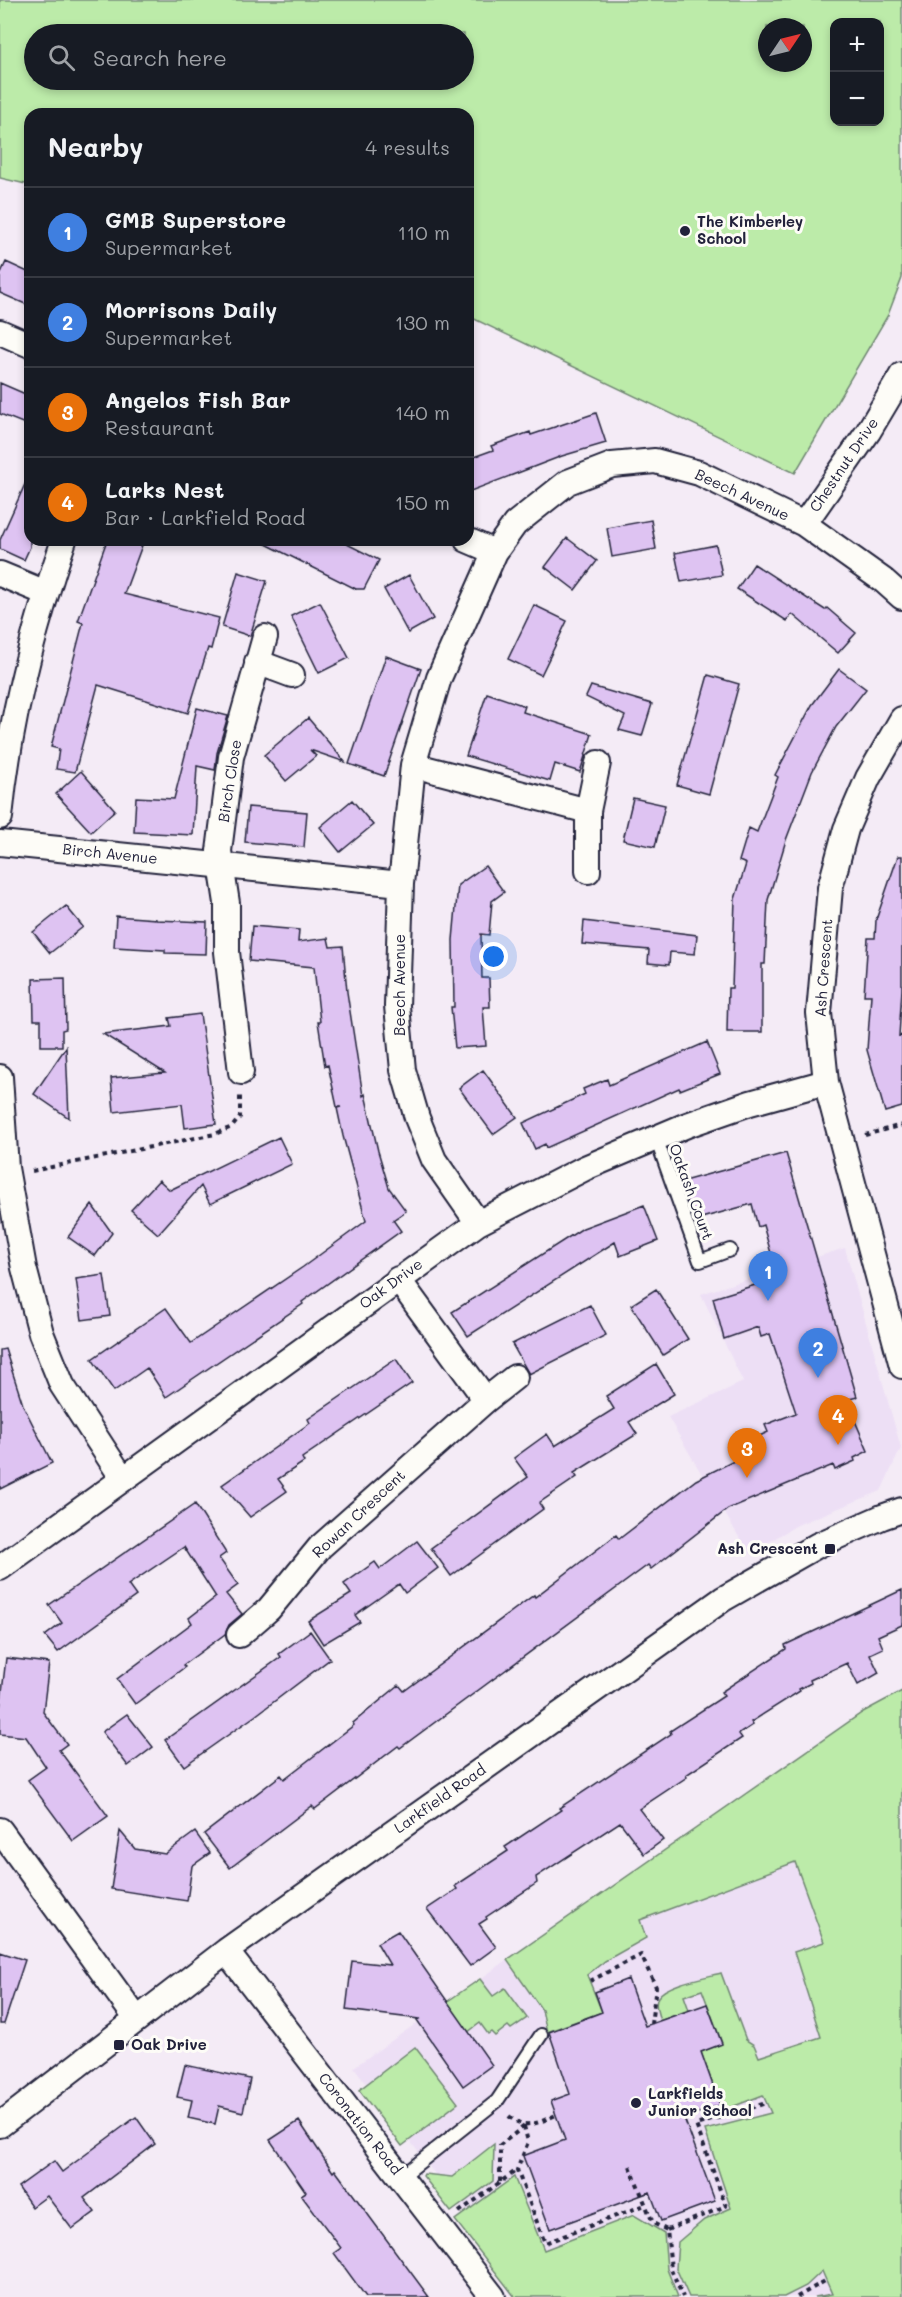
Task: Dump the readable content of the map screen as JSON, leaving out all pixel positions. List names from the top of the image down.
{
  "streets": {
    "street": [
      "Chestnut Drive",
      "Beech Avenue",
      "Birch Close",
      "Birch Avenue",
      "Ash Crescent",
      "Oak Drive",
      "Rowan Crescent",
      "Larkfield Road",
      "Coronation Road"
    ],
    "lane": ["Oakash Court"]
  },
  "crossings": [
    ["Chestnut Drive", "Beech Avenue"],
    ["Beech Avenue", "Birch Avenue"],
    ["Beech Avenue", "Oak Drive"],
    ["Birch Close", "Birch Avenue"],
    ["Ash Crescent", "Oak Drive"],
    ["Oakash Court", "Oak Drive"],
    ["Larkfield Road", "Coronation Road"]
  ],
  "places": {
    "other": ["The Kimberley School", "Larkfields Junior School"],
    "transit": ["Ash Crescent", "Oak Drive"]
  },
  "north": "top right",
  "page": {
    "map_buttons": ["+", "−"],
    "search": "Search here",
    "heading": ["Nearby", "4 results"],
    "list": [
      {
        "mark": "1",
        "name": "GMB Superstore",
        "note": "Supermarket",
        "value": "110 m"
      },
      {
        "mark": "2",
        "name": "Morrisons Daily",
        "note": "Supermarket",
        "value": "130 m"
      },
      {
        "mark": "3",
        "name": "Angelos Fish Bar",
        "note": "Restaurant",
        "value": "140 m"
      },
      {
        "mark": "4",
        "name": "Larks Nest",
        "note": "Bar · Larkfield Road",
        "value": "150 m"
      }
    ],
    "pins": [
      "1",
      "2",
      "4",
      "3"
    ]
  }
}
